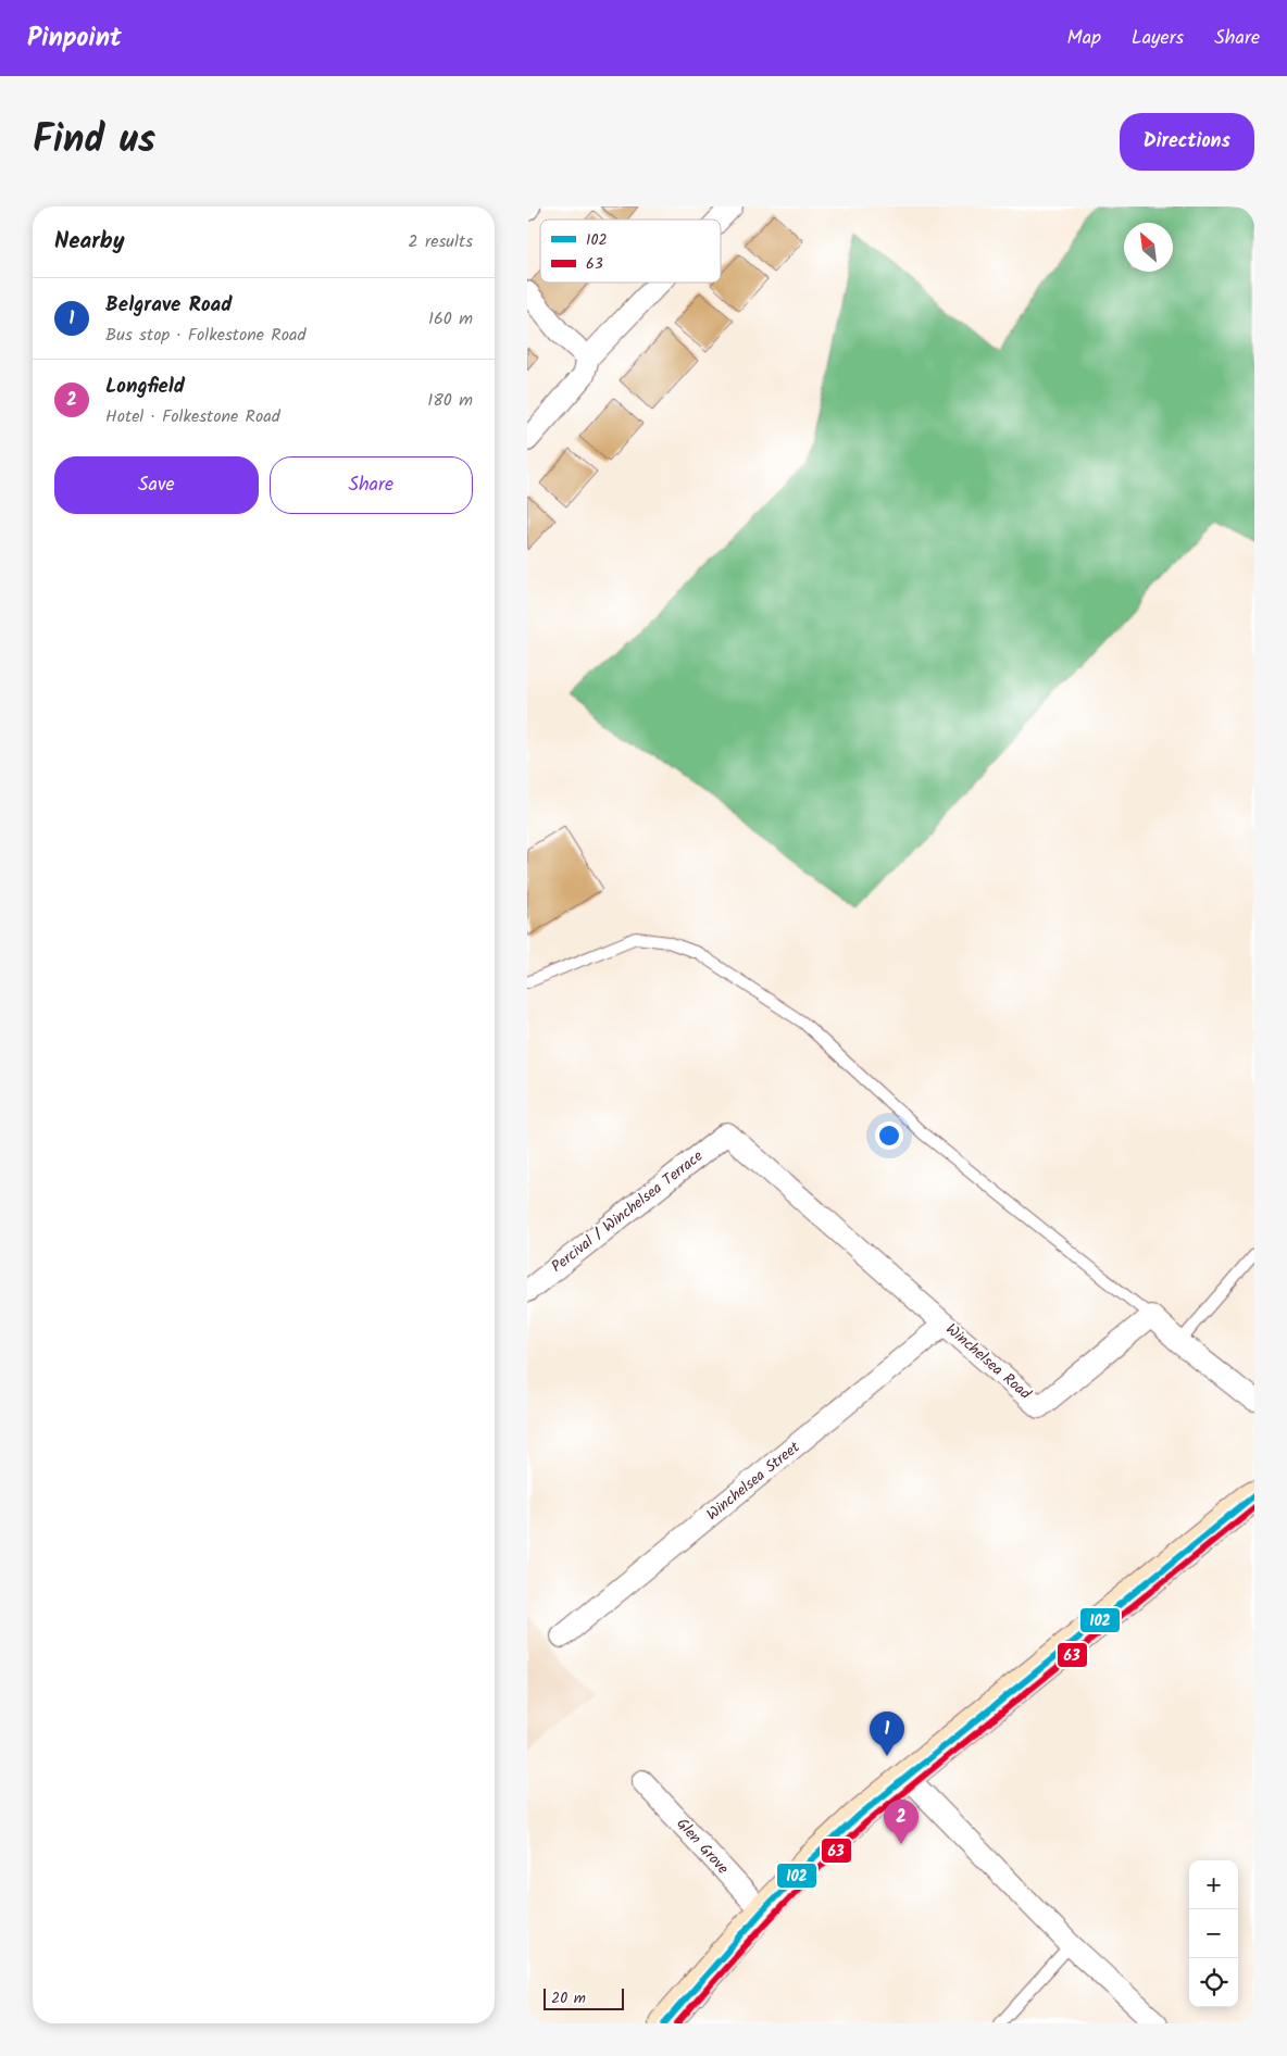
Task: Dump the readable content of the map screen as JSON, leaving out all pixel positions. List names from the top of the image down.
{
  "streets": {
    "street": [
      "Percival / Winchelsea Terrace",
      "Winchelsea Road",
      "Winchelsea Street",
      "Glen Grove"
    ]
  },
  "crossings": [
    ["Percival / Winchelsea Terrace", "Winchelsea Road"],
    ["Winchelsea Road", "Winchelsea Street"]
  ],
  "lines": ["transit line 102", "transit line 63"],
  "legend": ["102", "63"],
  "scale_bar": "20 m",
  "north": "top left",
  "page": {
    "header": "Pinpoint",
    "nav": ["Map", "Layers", "Share"],
    "title": "Find us",
    "buttons": [
      "Directions",
      ["Save", "Share"]
    ],
    "heading": ["Nearby", "2 results"],
    "list": [
      {
        "mark": "1",
        "name": "Belgrave Road",
        "note": "Bus stop · Folkestone Road",
        "value": "160 m"
      },
      {
        "mark": "2",
        "name": "Longfield",
        "note": "Hotel · Folkestone Road",
        "value": "180 m"
      }
    ],
    "pins": ["1", "2"],
    "map_buttons": ["+", "−"],
    "scale": "20 m"
  }
}
